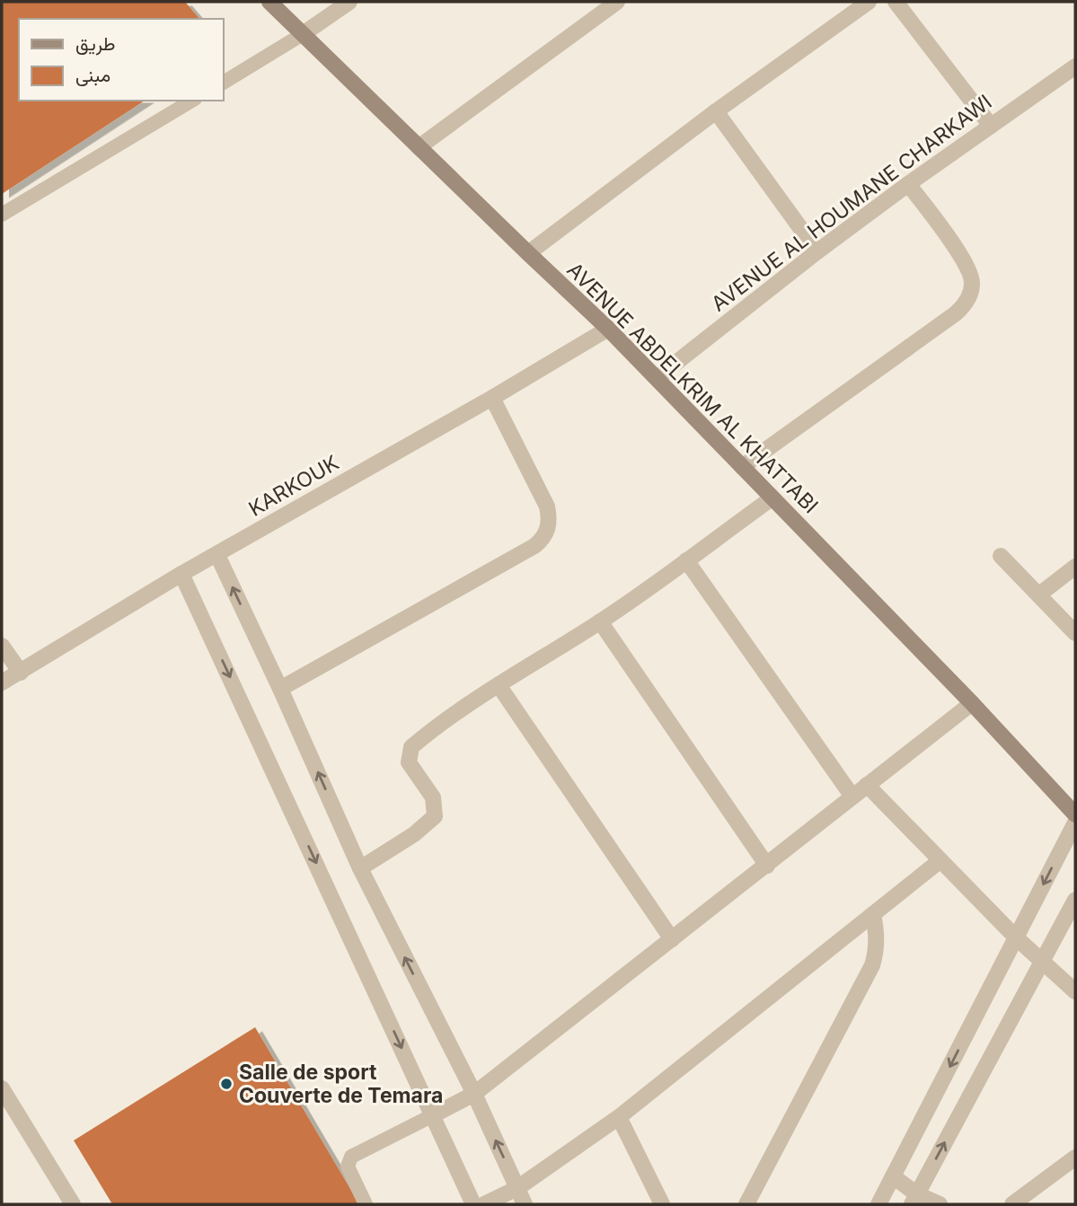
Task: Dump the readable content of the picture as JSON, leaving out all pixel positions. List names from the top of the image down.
{
  "streets": {
    "main road": ["AVENUE ABDELKRIM AL KHATTABI"],
    "street": ["AVENUE AL HOUMANE CHARKAWI", "KARKOUK"]
  },
  "crossings": [
    ["AVENUE AL HOUMANE CHARKAWI", "AVENUE ABDELKRIM AL KHATTABI"],
    ["AVENUE ABDELKRIM AL KHATTABI", "KARKOUK"]
  ],
  "places": ["Salle de sport Couverte de Temara"],
  "legend": ["طريق", "مبنى"]
}
